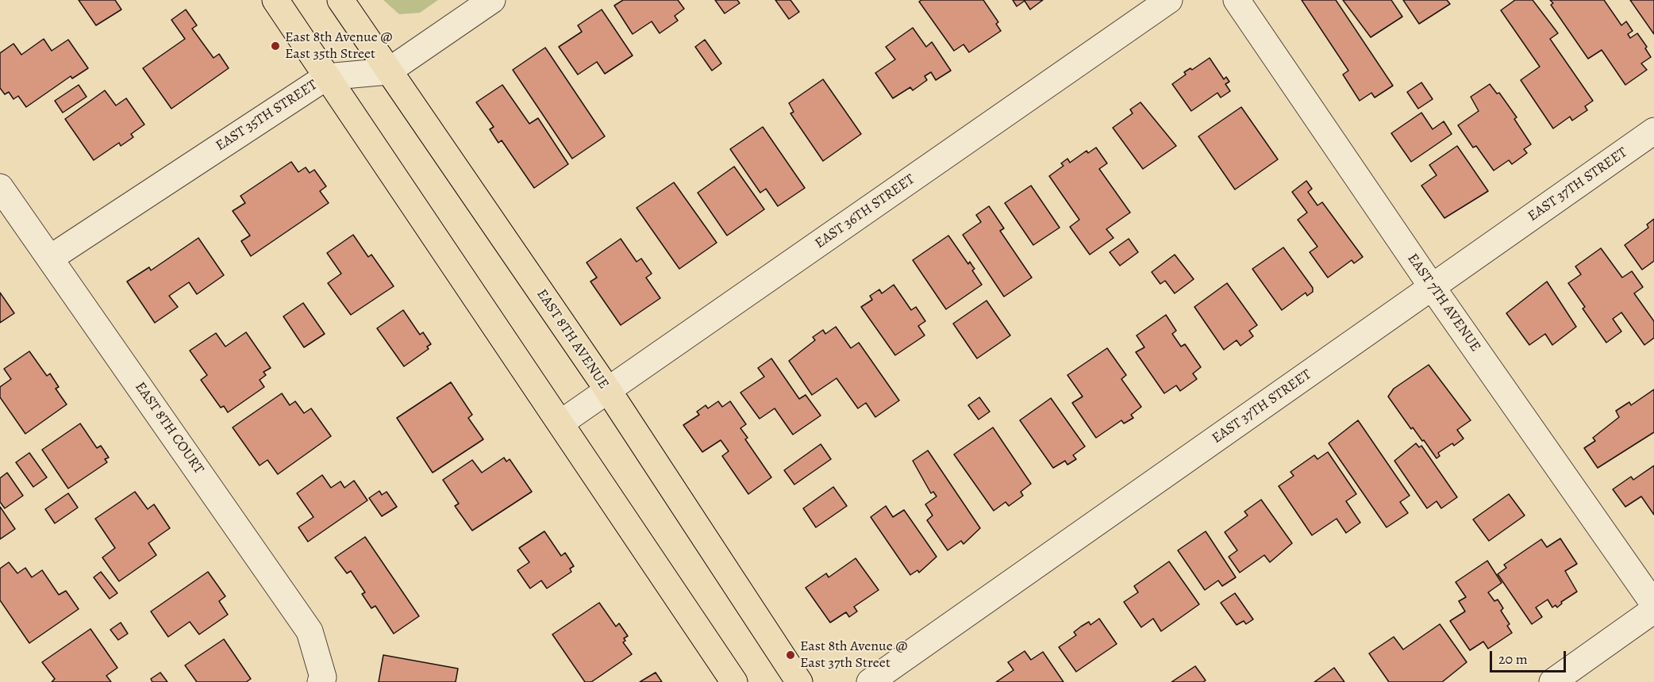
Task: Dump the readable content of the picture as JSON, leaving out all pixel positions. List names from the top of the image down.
{
  "streets": {
    "main road": ["EAST 8TH AVENUE"],
    "street": [
      "EAST 35TH STREET",
      "EAST 37TH STREET",
      "EAST 36TH STREET",
      "EAST 7TH AVENUE",
      "EAST 8TH COURT"
    ]
  },
  "crossings": [
    ["EAST 35TH STREET", "EAST 8TH AVENUE"],
    ["EAST 35TH STREET", "EAST 8TH COURT"],
    ["EAST 37TH STREET", "EAST 7TH AVENUE"],
    ["EAST 36TH STREET", "EAST 8TH AVENUE"]
  ],
  "places": ["East 8th Avenue @ East 35th Street", "East 8th Avenue @ East 37th Street"],
  "scale_bar": "20 m"
}
